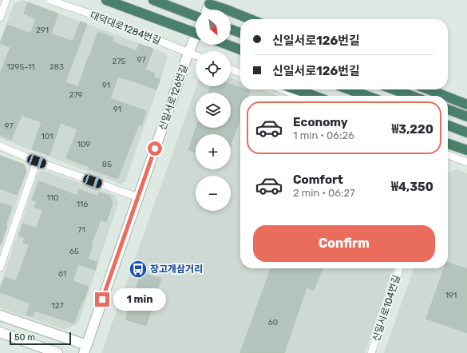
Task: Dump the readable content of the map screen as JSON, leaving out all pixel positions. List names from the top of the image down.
{
  "streets": {
    "main road": ["신일서로126번길"],
    "street": ["대덕대로1284번길", "신일서로104번길"]
  },
  "crossings": [
    ["대덕대로1284번길", "신일서로126번길"]
  ],
  "places": {
    "bus stop": ["장고개삼거리"]
  },
  "house_numbers": [
    "291",
    "97",
    "275",
    "1295-11",
    "283",
    "91",
    "279",
    "91",
    "97",
    "101",
    "109",
    "85",
    "110",
    "116",
    "71",
    "65",
    "61",
    "191",
    "127",
    "60"
  ],
  "scale_bar": "50 m",
  "north": "bottom right",
  "page": {
    "map_buttons": ["+", "−"],
    "banner": ["신일서로126번길", "신일서로126번길"],
    "list": [
      {
        "name": "Economy",
        "note": "1 min · 06:26",
        "value": "₩3,220"
      },
      {
        "name": "Comfort",
        "note": "2 min · 06:27",
        "value": "₩4,350"
      }
    ],
    "buttons": "Confirm",
    "bubble": "1 min",
    "scale": "50 m"
  }
}
